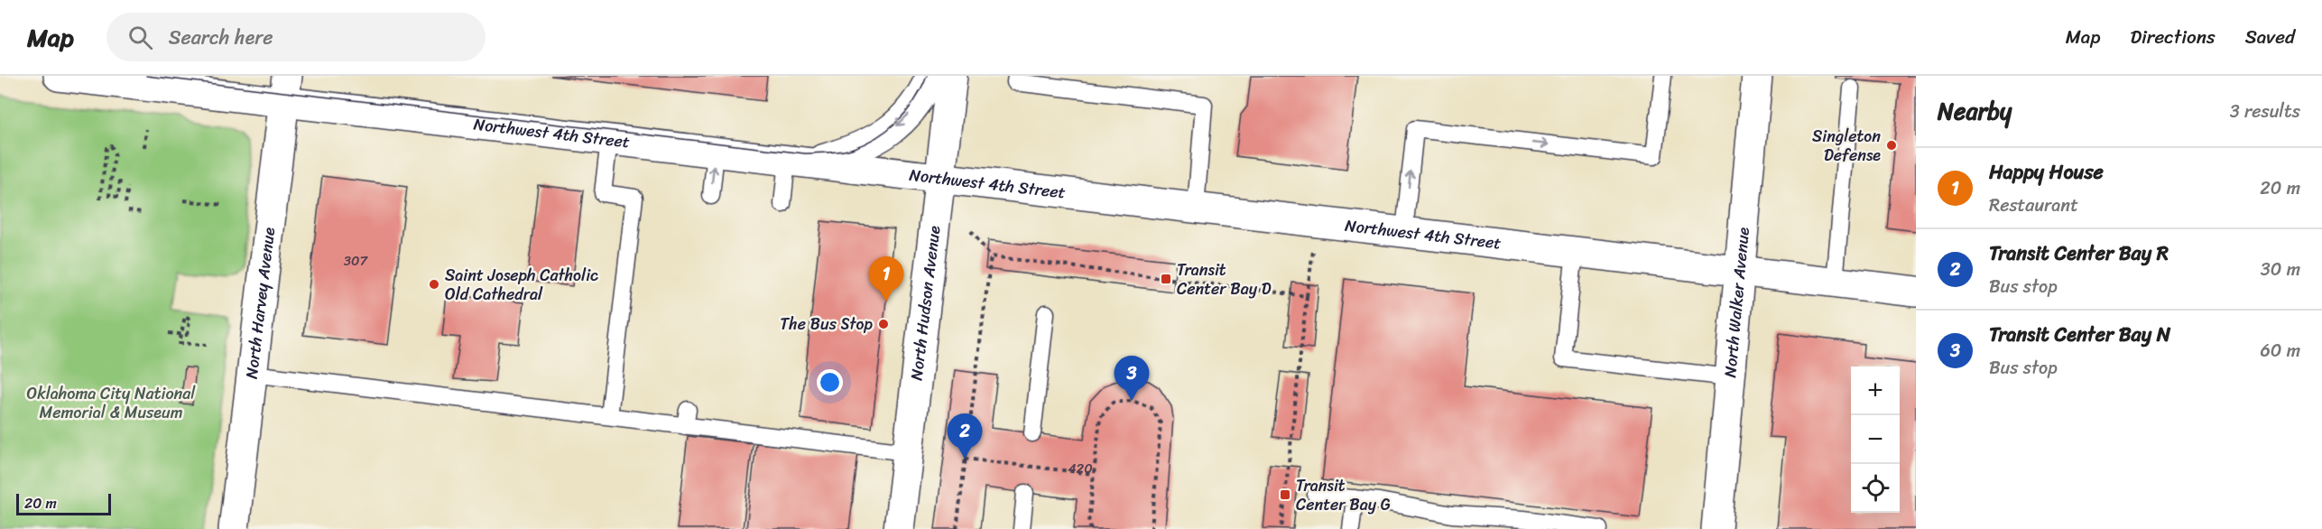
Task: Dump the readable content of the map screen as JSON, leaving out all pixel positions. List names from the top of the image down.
{
  "streets": {
    "street": [
      "Northwest 4th Street",
      "North Harvey Avenue",
      "North Hudson Avenue",
      "North Walker Avenue"
    ]
  },
  "crossings": [
    ["Northwest 4th Street", "North Harvey Avenue"],
    ["Northwest 4th Street", "North Hudson Avenue"],
    ["Northwest 4th Street", "North Walker Avenue"]
  ],
  "parks": ["Oklahoma City National Memorial & Museum"],
  "places": {
    "other": ["Singleton Defense", "Saint Joseph Catholic Old Cathedral", "The Bus Stop"],
    "transit": ["Transit Center Bay D", "Transit Center Bay G"]
  },
  "house_numbers": ["307", "420"],
  "scale_bar": "20 m",
  "page": {
    "header": "Map",
    "search": "Search here",
    "nav": ["Map", "Directions", "Saved"],
    "heading": ["Nearby", "3 results"],
    "list": [
      {
        "mark": "1",
        "name": "Happy House",
        "note": "Restaurant",
        "value": "20 m"
      },
      {
        "mark": "2",
        "name": "Transit Center Bay R",
        "note": "Bus stop",
        "value": "30 m"
      },
      {
        "mark": "3",
        "name": "Transit Center Bay N",
        "note": "Bus stop",
        "value": "60 m"
      }
    ],
    "pins": ["1", "3", "2"],
    "map_buttons": ["+", "−"],
    "scale": "20 m"
  }
}
